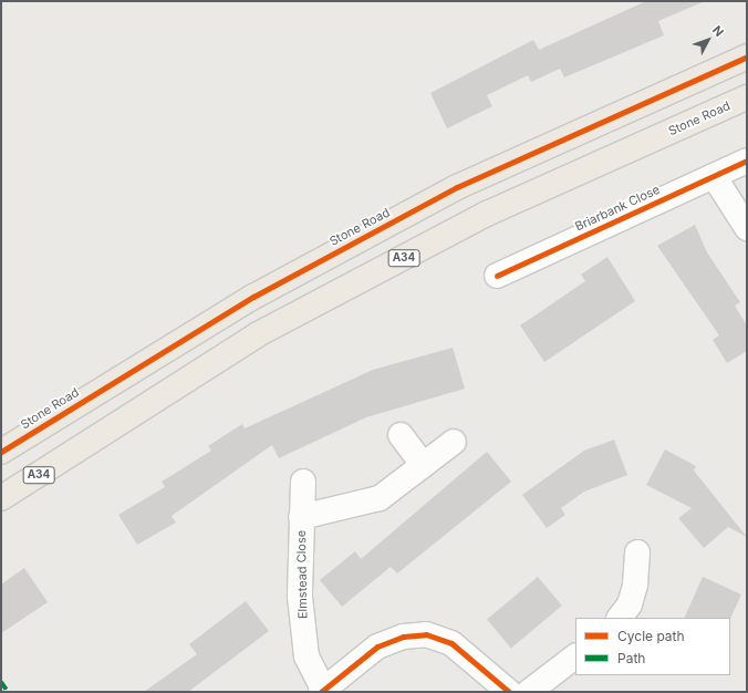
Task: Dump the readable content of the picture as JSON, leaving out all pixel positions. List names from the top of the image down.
{
  "streets": {
    "highway": ["Stone Road", "A34"],
    "street": ["Briarbank Close", "Elmstead Close"]
  },
  "legend": ["Cycle path", "Path"],
  "north": "top right"
}
